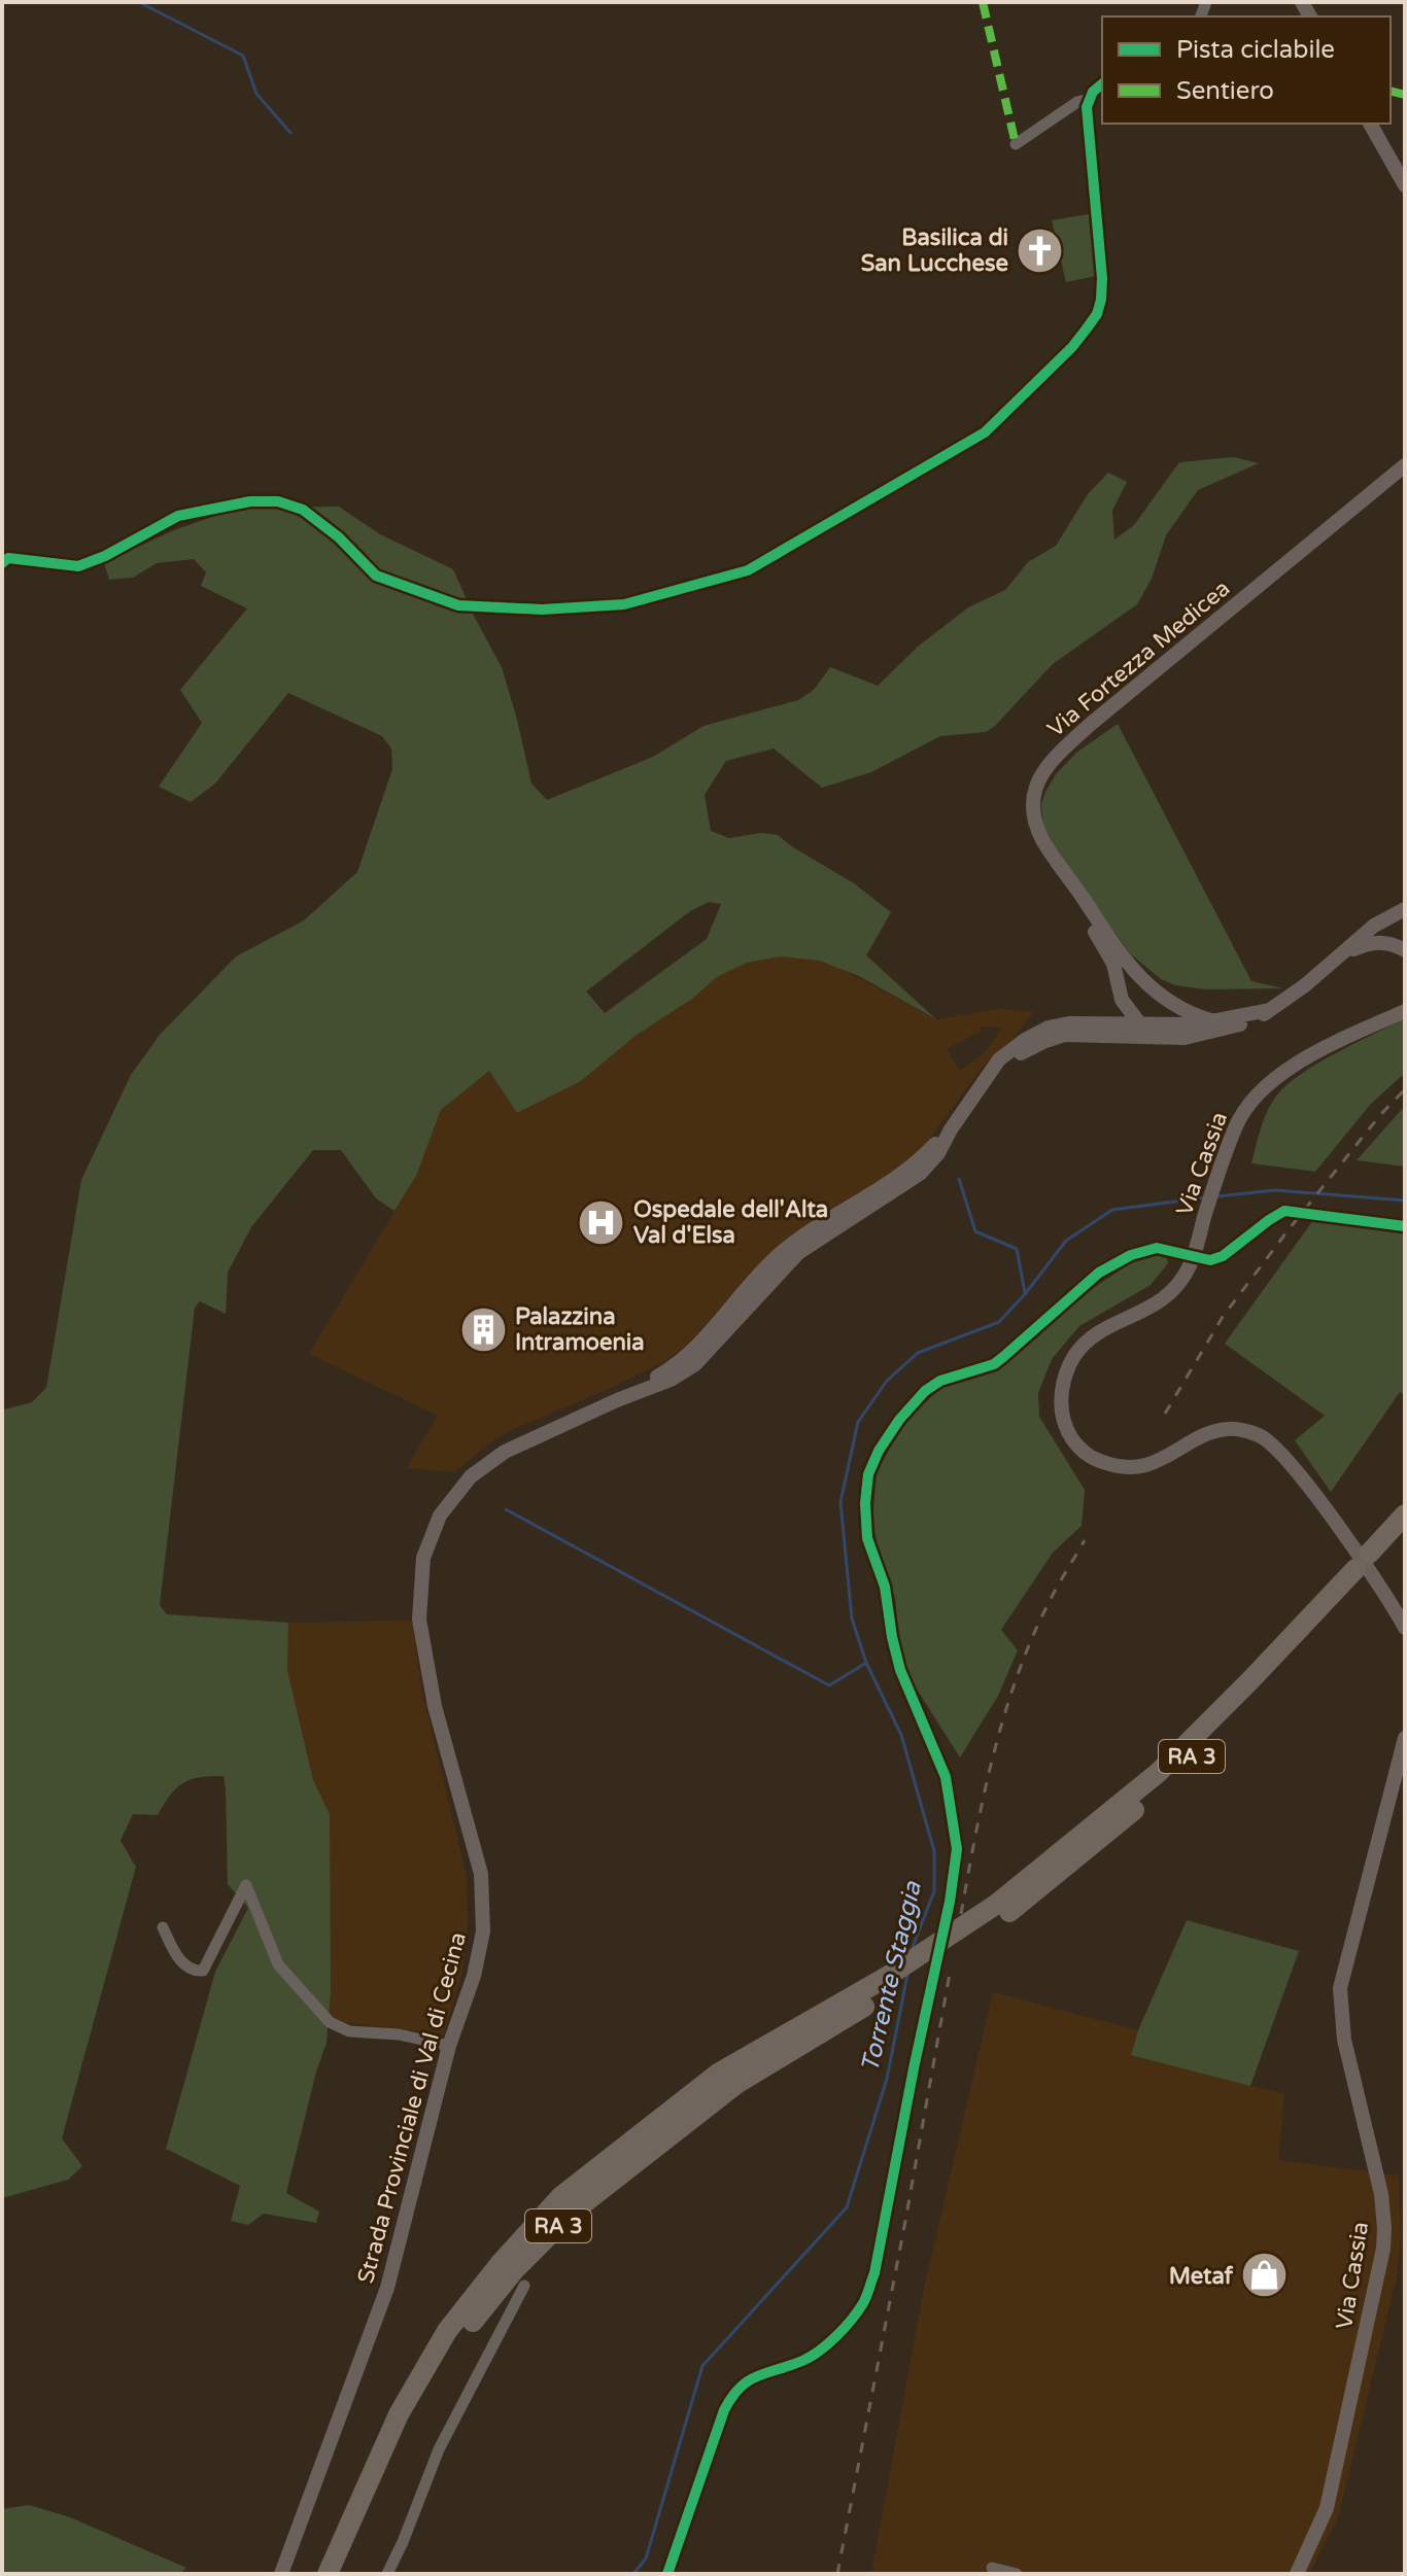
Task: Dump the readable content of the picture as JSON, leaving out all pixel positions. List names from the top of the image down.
{
  "streets": {
    "highway": ["RA 3"],
    "main road": ["Via Fortezza Medicea", "Via Cassia", "Strada Provinciale di Val di Cecina"]
  },
  "water": ["Torrente Staggia"],
  "places": {
    "church": ["Basilica di San Lucchese"],
    "hospital": ["Ospedale dell'Alta Val d'Elsa"],
    "building": ["Palazzina Intramoenia"],
    "shop": ["Metaf"]
  },
  "legend": ["Pista ciclabile", "Sentiero"]
}
